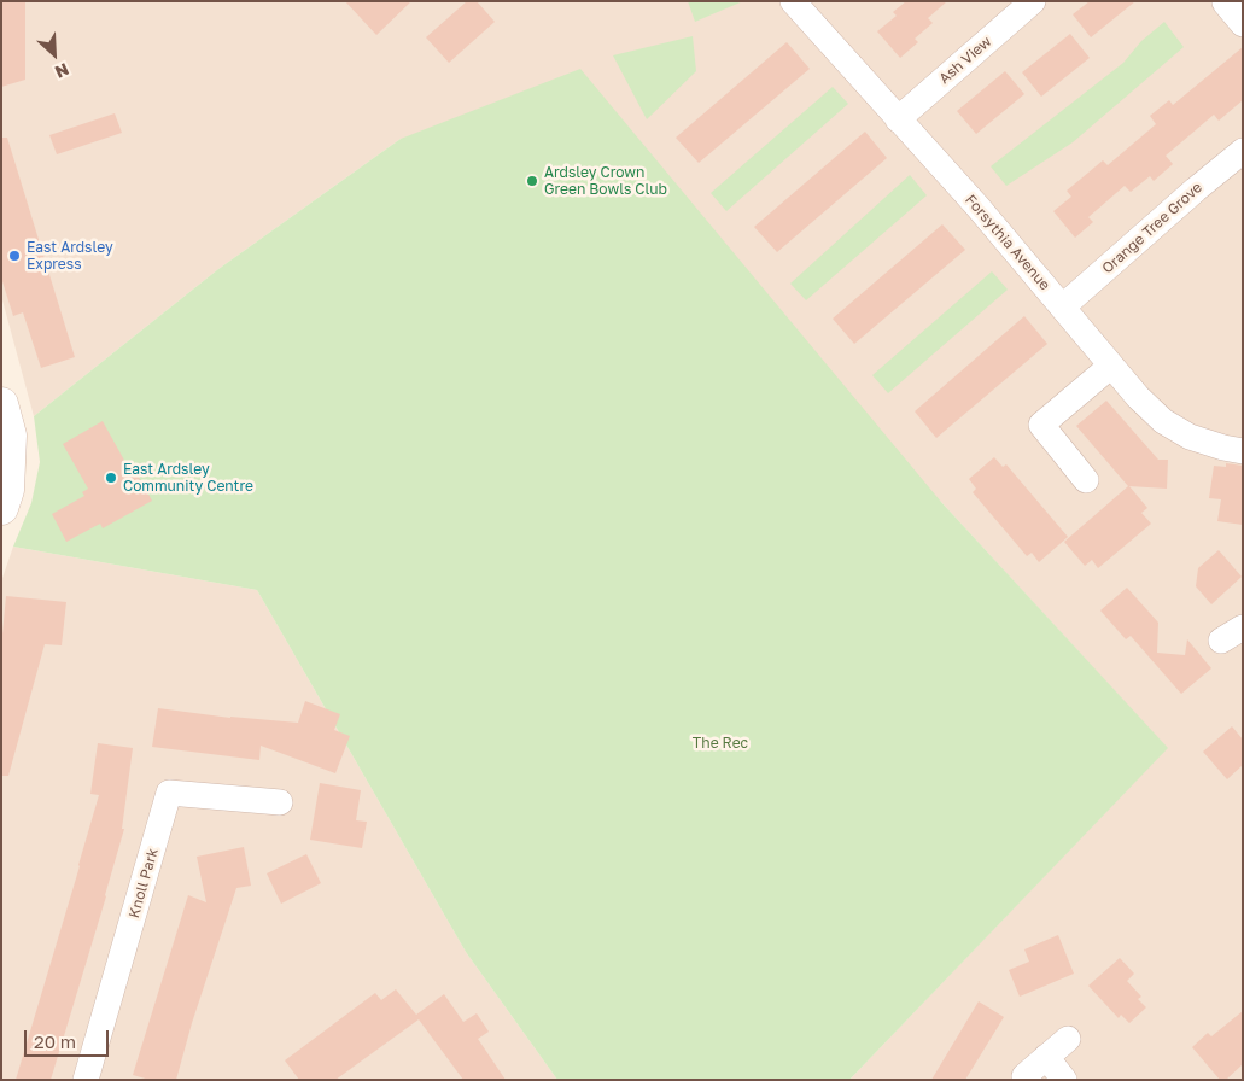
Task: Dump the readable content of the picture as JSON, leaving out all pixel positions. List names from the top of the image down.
{
  "streets": {
    "street": [
      "Ash View",
      "Orange Tree Grove",
      "Forsythia Avenue",
      "Knoll Park"
    ]
  },
  "crossings": [
    ["Ash View", "Forsythia Avenue"],
    ["Orange Tree Grove", "Forsythia Avenue"]
  ],
  "parks": ["The Rec"],
  "places": ["Ardsley Crown Green Bowls Club", "East Ardsley Express", "East Ardsley Community Centre"],
  "scale_bar": "20 m",
  "north": "bottom right"
}
